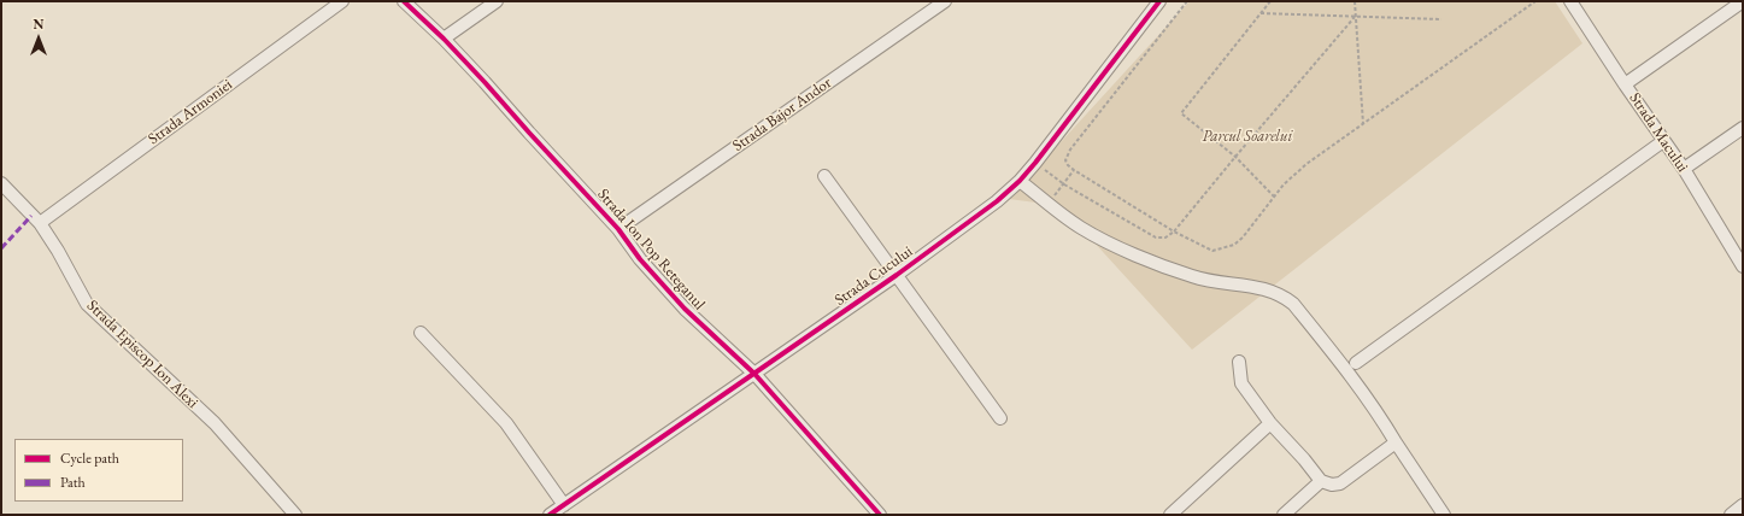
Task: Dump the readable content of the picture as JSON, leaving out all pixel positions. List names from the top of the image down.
{
  "streets": {
    "street": [
      "Strada Armoniei",
      "Strada Bajor Andor",
      "Strada Macului",
      "Strada Ion Pop Reteganul",
      "Strada Cucului",
      "Strada Episcop Ion Alexi"
    ]
  },
  "crossings": [
    ["Strada Armoniei", "Strada Episcop Ion Alexi"],
    ["Strada Bajor Andor", "Strada Ion Pop Reteganul"],
    ["Strada Ion Pop Reteganul", "Strada Cucului"]
  ],
  "parks": ["Parcul Soarelui"],
  "legend": ["Cycle path", "Path"],
  "north": "top"
}
